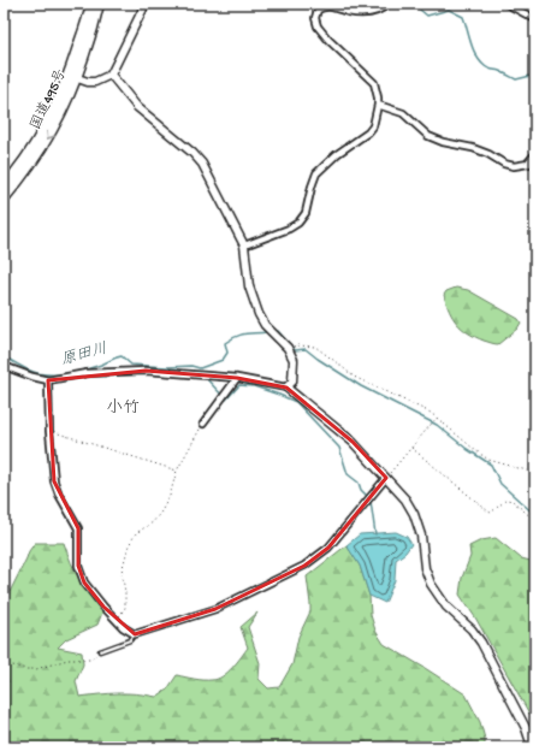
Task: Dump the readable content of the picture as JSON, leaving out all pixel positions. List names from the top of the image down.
{
  "streets": {
    "highway": ["国道495号"]
  },
  "districts": ["小竹"],
  "water": ["原田川"]
}
